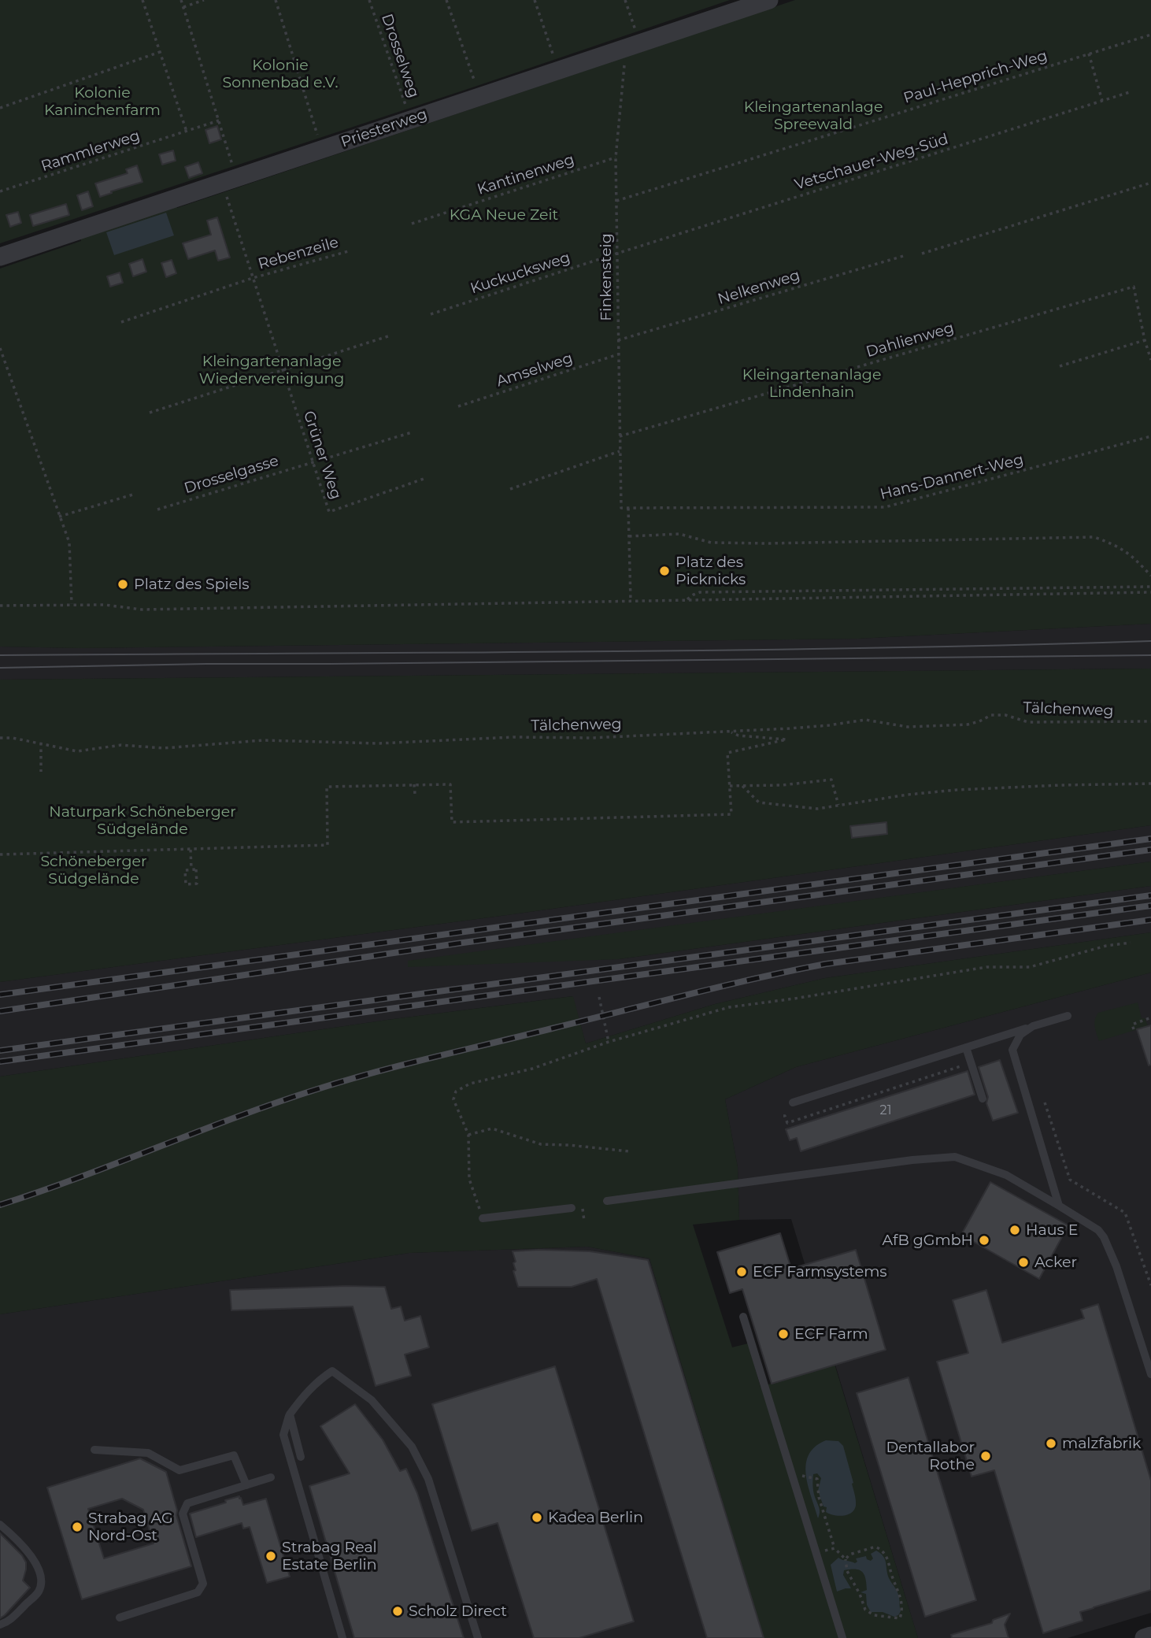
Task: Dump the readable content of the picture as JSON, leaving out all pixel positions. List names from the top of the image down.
{
  "streets": {
    "street": ["Priesterweg"],
    "path": [
      "Drosselweg",
      "Paul-Hepprich-Weg",
      "Rammlerweg",
      "Vetschauer-Weg-Süd",
      "Kantinenweg",
      "Rebenzeile",
      "Kuckucksweg",
      "Finkensteig",
      "Nelkenweg",
      "Dahlienweg",
      "Amselweg",
      "Grüner Weg",
      "Drosselgasse",
      "Hans-Dannert-Weg",
      "Tälchenweg"
    ]
  },
  "crossings": [
    ["Drosselweg", "Priesterweg"],
    ["Paul-Hepprich-Weg", "Finkensteig"],
    ["Priesterweg", "Finkensteig"],
    ["Priesterweg", "Grüner Weg"],
    ["Rammlerweg", "Grüner Weg"],
    ["Vetschauer-Weg-Süd", "Kuckucksweg"],
    ["Vetschauer-Weg-Süd", "Finkensteig"],
    ["Kantinenweg", "Finkensteig"],
    ["Rebenzeile", "Grüner Weg"],
    ["Kuckucksweg", "Finkensteig"],
    ["Finkensteig", "Nelkenweg"],
    ["Finkensteig", "Dahlienweg"],
    ["Finkensteig", "Amselweg"],
    ["Finkensteig", "Hans-Dannert-Weg"],
    ["Grüner Weg", "Drosselgasse"]
  ],
  "parks": [
    "Kolonie Sonnenbad e.V.",
    "Kolonie Kaninchenfarm",
    "Kleingartenanlage Spreewald",
    "KGA Neue Zeit",
    "Kleingartenanlage Wiedervereinigung",
    "Kleingartenanlage Lindenhain",
    "Naturpark Schöneberger Südgelände",
    "Schöneberger Südgelände"
  ],
  "places": [
    "Platz des Picknicks",
    "Platz des Spiels",
    "Haus E",
    "AfB gGmbH",
    "Acker",
    "ECF Farmsystems",
    "ECF Farm",
    "malzfabrik",
    "Dentallabor Rothe",
    "Kadea Berlin",
    "Strabag AG Nord-Ost",
    "Strabag Real Estate Berlin",
    "Scholz Direct"
  ],
  "house_numbers": ["21"]
}
